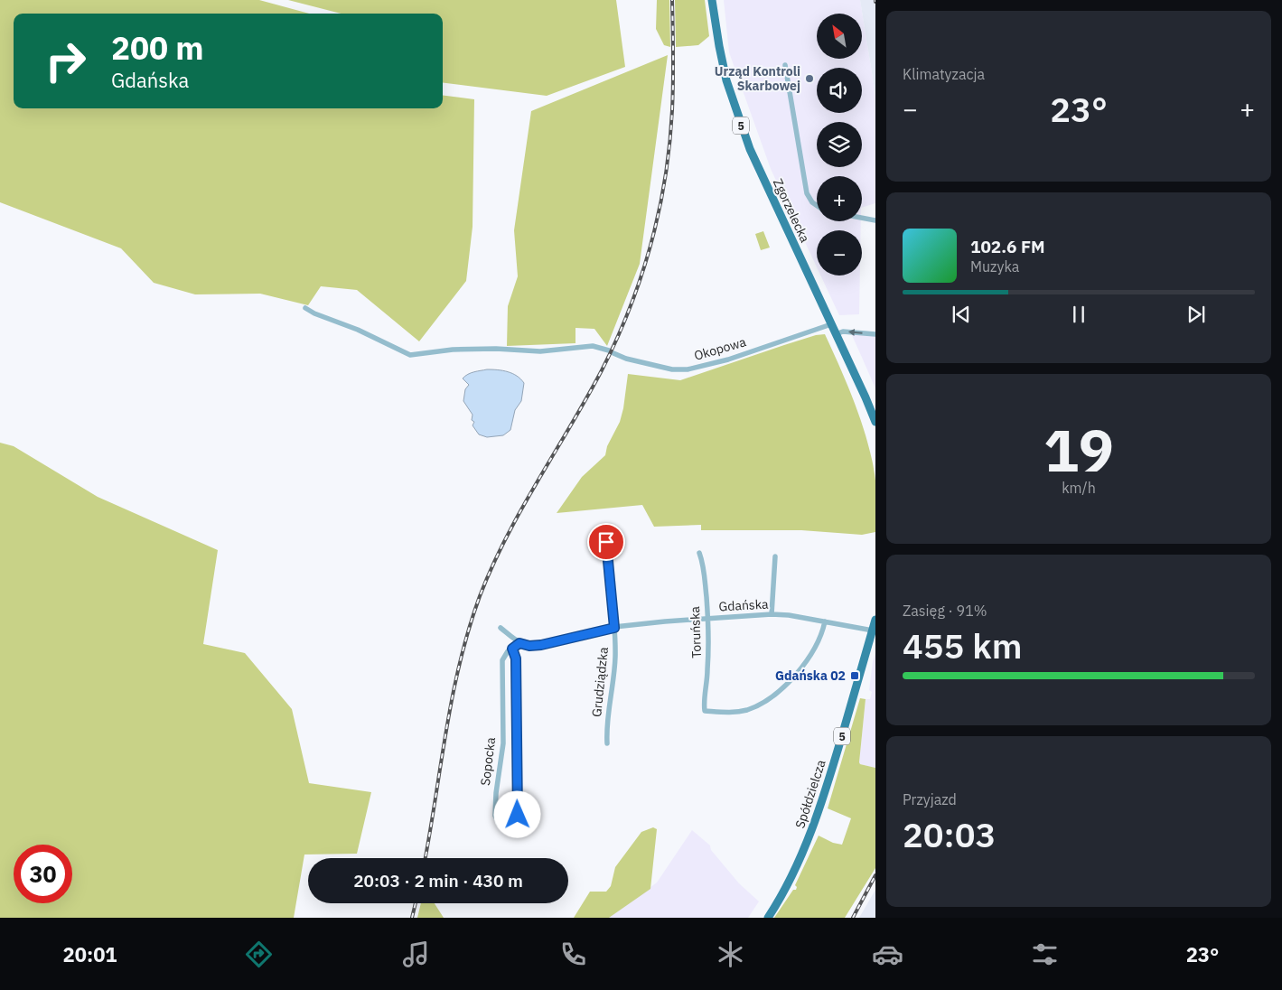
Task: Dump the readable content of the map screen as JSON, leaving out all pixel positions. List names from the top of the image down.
{
  "streets": {
    "main road": ["5", "Zgorzelecka", "Spółdzielcza"],
    "street": [
      "Okopowa",
      "Gdańska",
      "Toruńska",
      "Grudziądzka",
      "Sopocka"
    ]
  },
  "crossings": [
    ["Zgorzelecka", "Okopowa"],
    ["Gdańska", "Toruńska"],
    ["Gdańska", "Grudziądzka"],
    ["Gdańska", "Sopocka"],
    ["Gdańska", "Spółdzielcza"]
  ],
  "places": {
    "other": ["Urząd Kontroli Skarbowej"],
    "transit": ["Gdańska 02"]
  },
  "north": "top left",
  "page": {
    "tile": [
      "Klimatyzacja",
      ["19", "km/h"],
      ["Zasięg · 91%", "455 km"],
      ["Przyjazd", "20:03"]
    ],
    "map_buttons": ["+", "−"],
    "turn": ["200 m", "Gdańska"],
    "heat": ["−", "23°", "+"],
    "song": ["102.6 FM", "Muzyka"],
    "limit": "30",
    "trip": "20:03 · 2 min · 430 m",
    "tabs": ["20:01", "23°"]
  }
}
